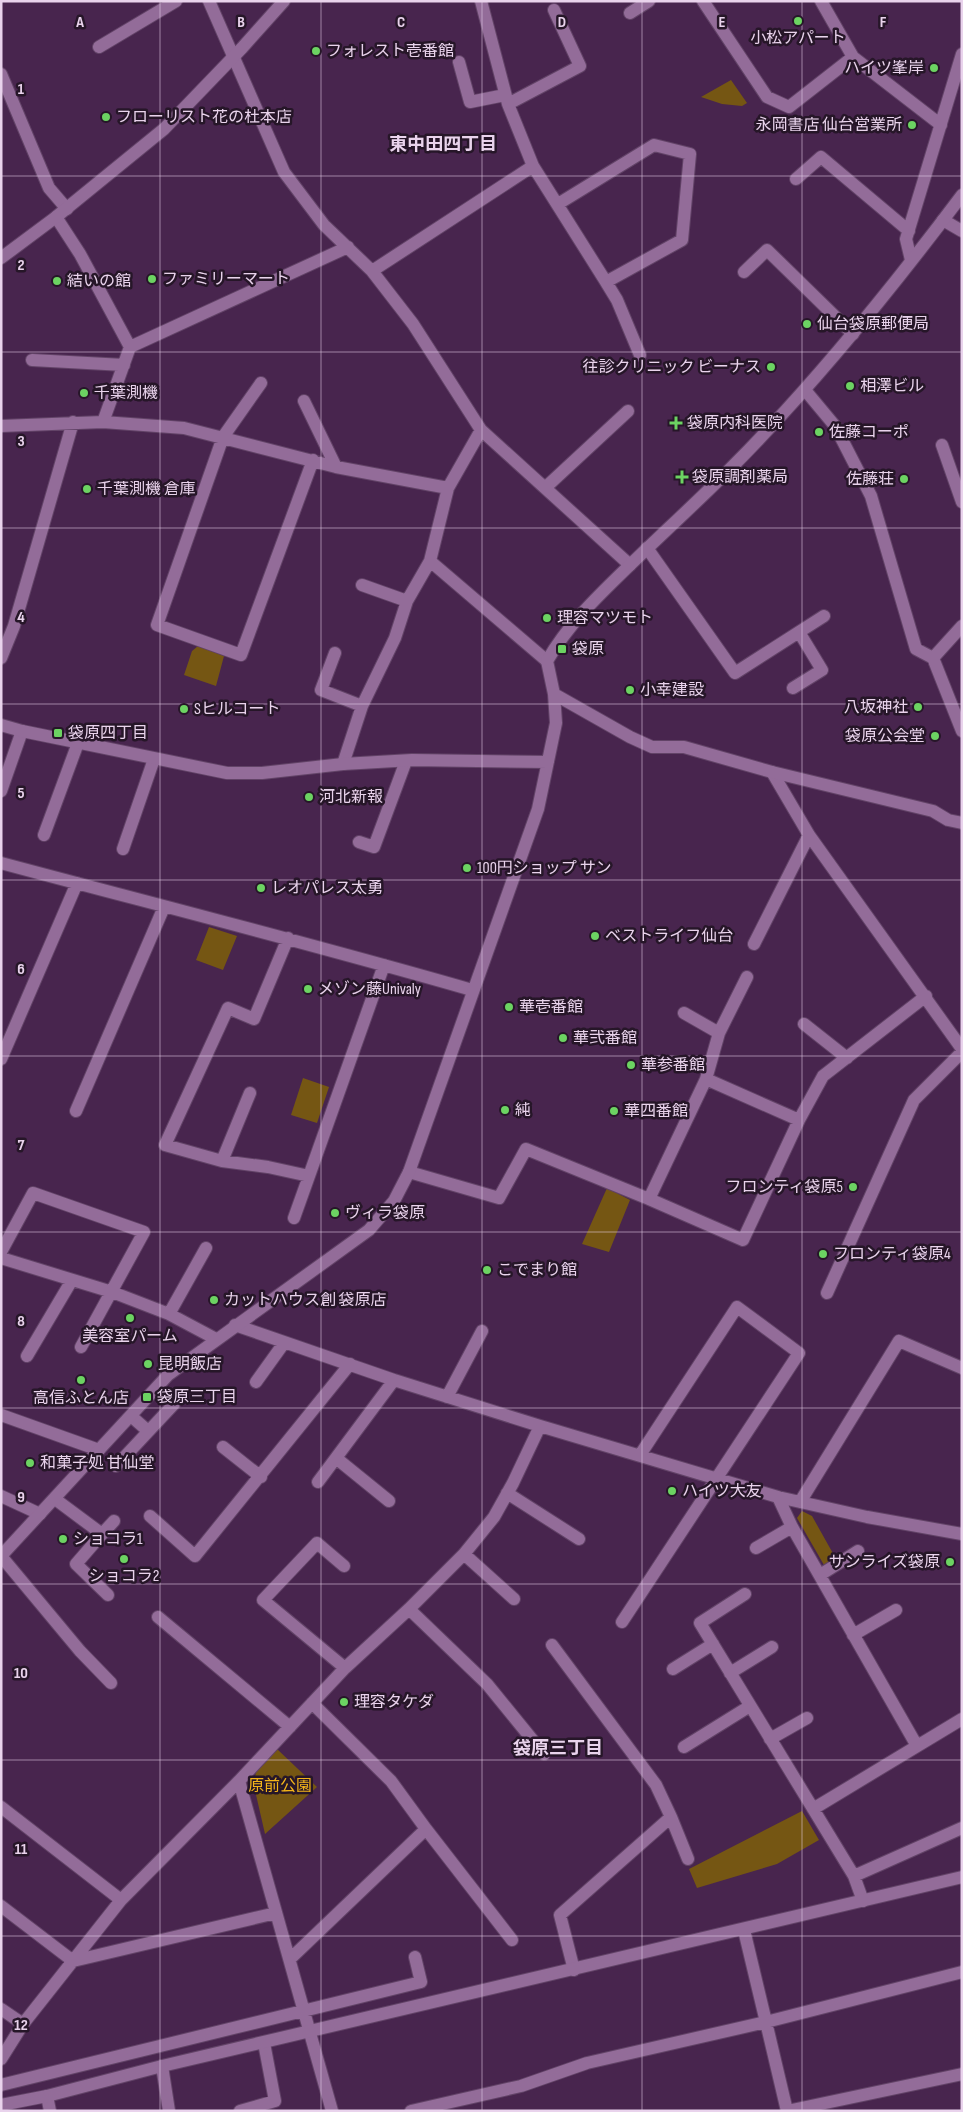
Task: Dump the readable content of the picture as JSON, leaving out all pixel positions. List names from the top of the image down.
{
  "districts": ["東中田四丁目", "袋原三丁目"],
  "parks": ["原前公園"],
  "places": {
    "other": [
      "小松アパート",
      "フォレスト壱番館",
      "ハイツ峯岸",
      "フローリスト花の杜本店",
      "永岡書店 仙台営業所",
      "ファミリーマート",
      "結いの館",
      "仙台袋原郵便局",
      "往診クリニック ビーナス",
      "相澤ビル",
      "千葉測機",
      "佐藤コーポ",
      "佐藤荘",
      "千葉測機 倉庫",
      "理容マツモト",
      "小幸建設",
      "八坂神社",
      "Sヒルコート",
      "袋原公会堂",
      "河北新報",
      "100円ショップ サン",
      "レオパレス太勇",
      "ベストライフ仙台",
      "メゾン藤Univaly",
      "華壱番館",
      "華弐番館",
      "華参番館",
      "純",
      "華四番館",
      "フロンティ袋原5",
      "ヴィラ袋原",
      "フロンティ袋原4",
      "こでまり館",
      "カットハウス創 袋原店",
      "美容室パーム",
      "昆明飯店",
      "高信ふとん店",
      "和菓子処 甘仙堂",
      "ハイツ大友",
      "ショコラ1",
      "ショコラ2",
      "サンライズ袋原",
      "理容タケダ"
    ],
    "health": ["袋原内科医院", "袋原調剤薬局"],
    "transit": ["袋原", "袋原四丁目", "袋原三丁目"]
  },
  "grid": {
    "columns": [
      "A",
      "B",
      "C",
      "D",
      "E",
      "F"
    ],
    "rows": [
      "1",
      "2",
      "3",
      "4",
      "5",
      "6",
      "7",
      "8",
      "9",
      "10",
      "11",
      "12"
    ]
  }
}
